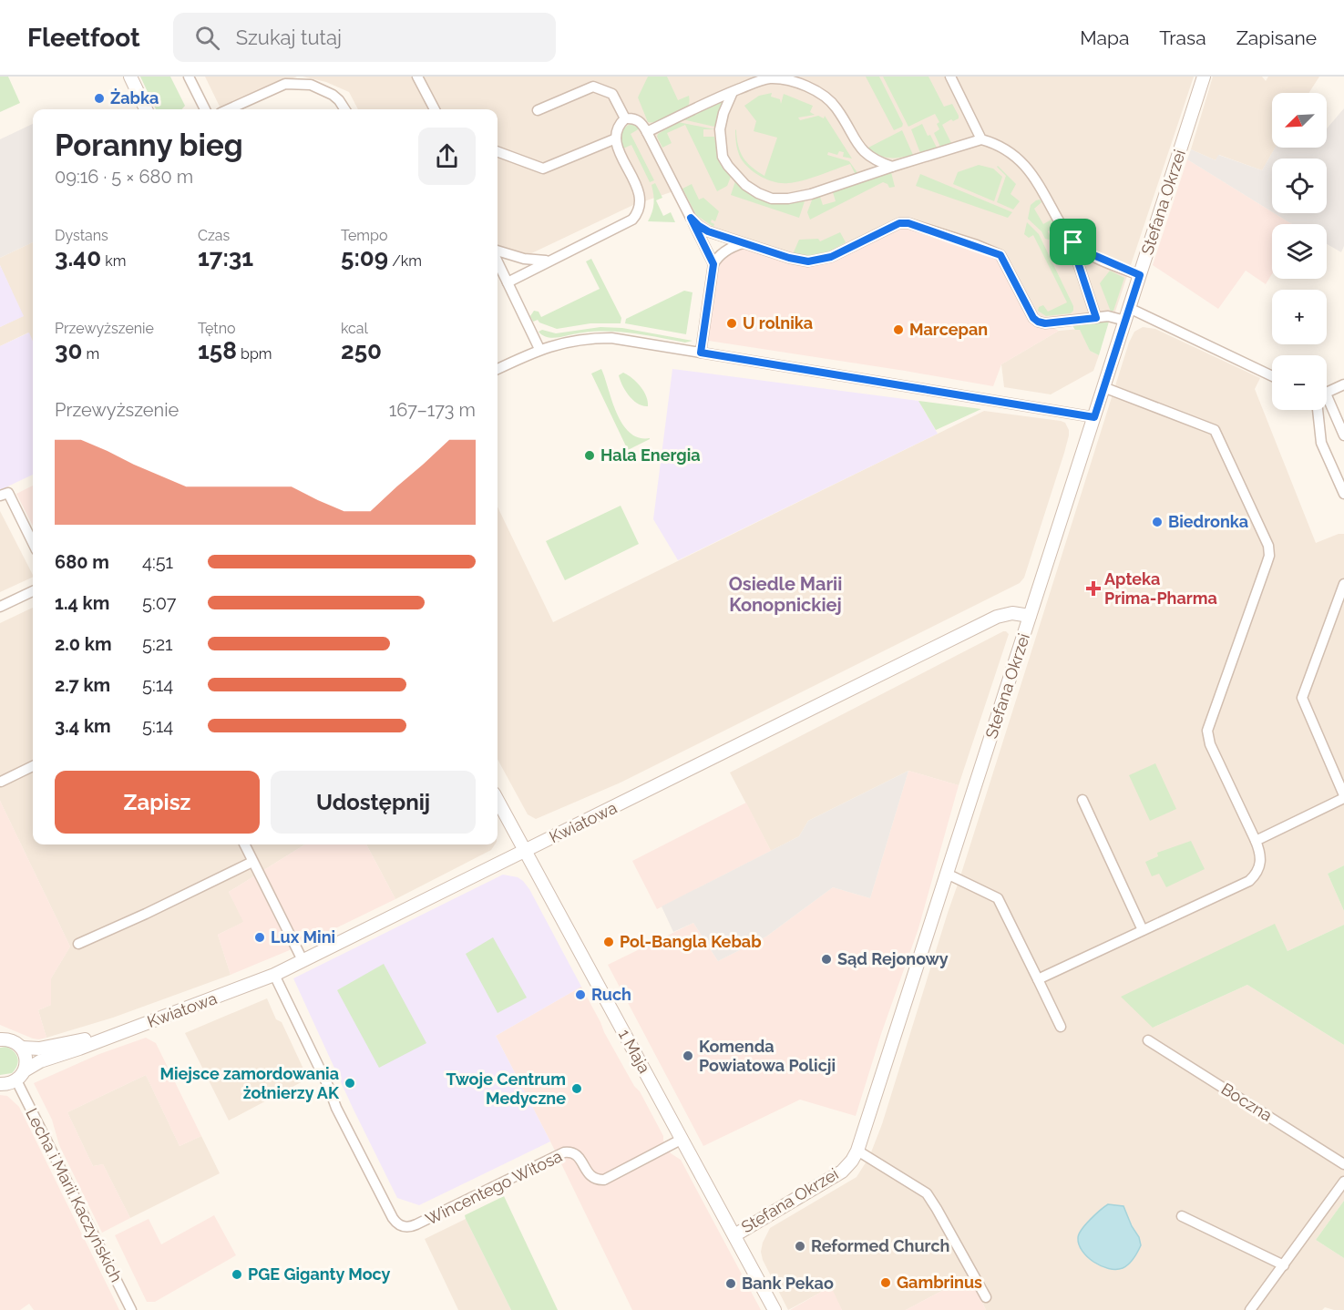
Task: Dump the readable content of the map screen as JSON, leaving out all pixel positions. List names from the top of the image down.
{
  "streets": {
    "street": [
      "Stefana Okrzei",
      "Kwiatowa",
      "1 Maja",
      "Boczna",
      "Wincentego Witosa",
      "Lecha i Marii Kaczyńskich"
    ]
  },
  "crossings": [
    ["Stefana Okrzei", "Kwiatowa"],
    ["Stefana Okrzei", "1 Maja"],
    ["Kwiatowa", "1 Maja"],
    ["Kwiatowa", "Wincentego Witosa"],
    ["Kwiatowa", "Lecha i Marii Kaczyńskich"],
    ["1 Maja", "Wincentego Witosa"]
  ],
  "districts": ["Osiedle Marii Konopnickiej"],
  "places": {
    "other": [
      "Żabka",
      "U rolnika",
      "Marcepan",
      "Hala Energia",
      "Biedronka",
      "Lux Mini",
      "Pol-Bangla Kebab",
      "Sąd Rejonowy",
      "Ruch",
      "Komenda Powiatowa Policji",
      "Miejsce zamordowania żołnierzy AK",
      "Twoje Centrum Medyczne",
      "Reformed Church",
      "PGE Giganty Mocy",
      "Gambrinus",
      "Bank Pekao"
    ],
    "health": ["Apteka Prima-Pharma"]
  },
  "north": "bottom left",
  "page": {
    "header": "Fleetfoot",
    "search": "Szukaj tutaj",
    "nav": ["Mapa", "Trasa", "Zapisane"],
    "map_buttons": ["+", "−"],
    "heading": ["Poranny bieg", "09:16 · 5 × 680 m"],
    "stats": [
      ["Dystans", "3.40 km"],
      ["Czas", "17:31"],
      ["Tempo", "5:09 /km"],
      ["Przewyższenie", "30 m"],
      ["Tętno", "158 bpm"],
      ["kcal", "250"]
    ],
    "chart": ["Przewyższenie", "167–173 m"],
    "list": [
      {
        "name": "680 m",
        "note": "4:51"
      },
      {
        "name": "1.4 km",
        "note": "5:07"
      },
      {
        "name": "2.0 km",
        "note": "5:21"
      },
      {
        "name": "2.7 km",
        "note": "5:14"
      },
      {
        "name": "3.4 km",
        "note": "5:14"
      }
    ],
    "buttons": ["Zapisz", "Udostępnij"]
  }
}
